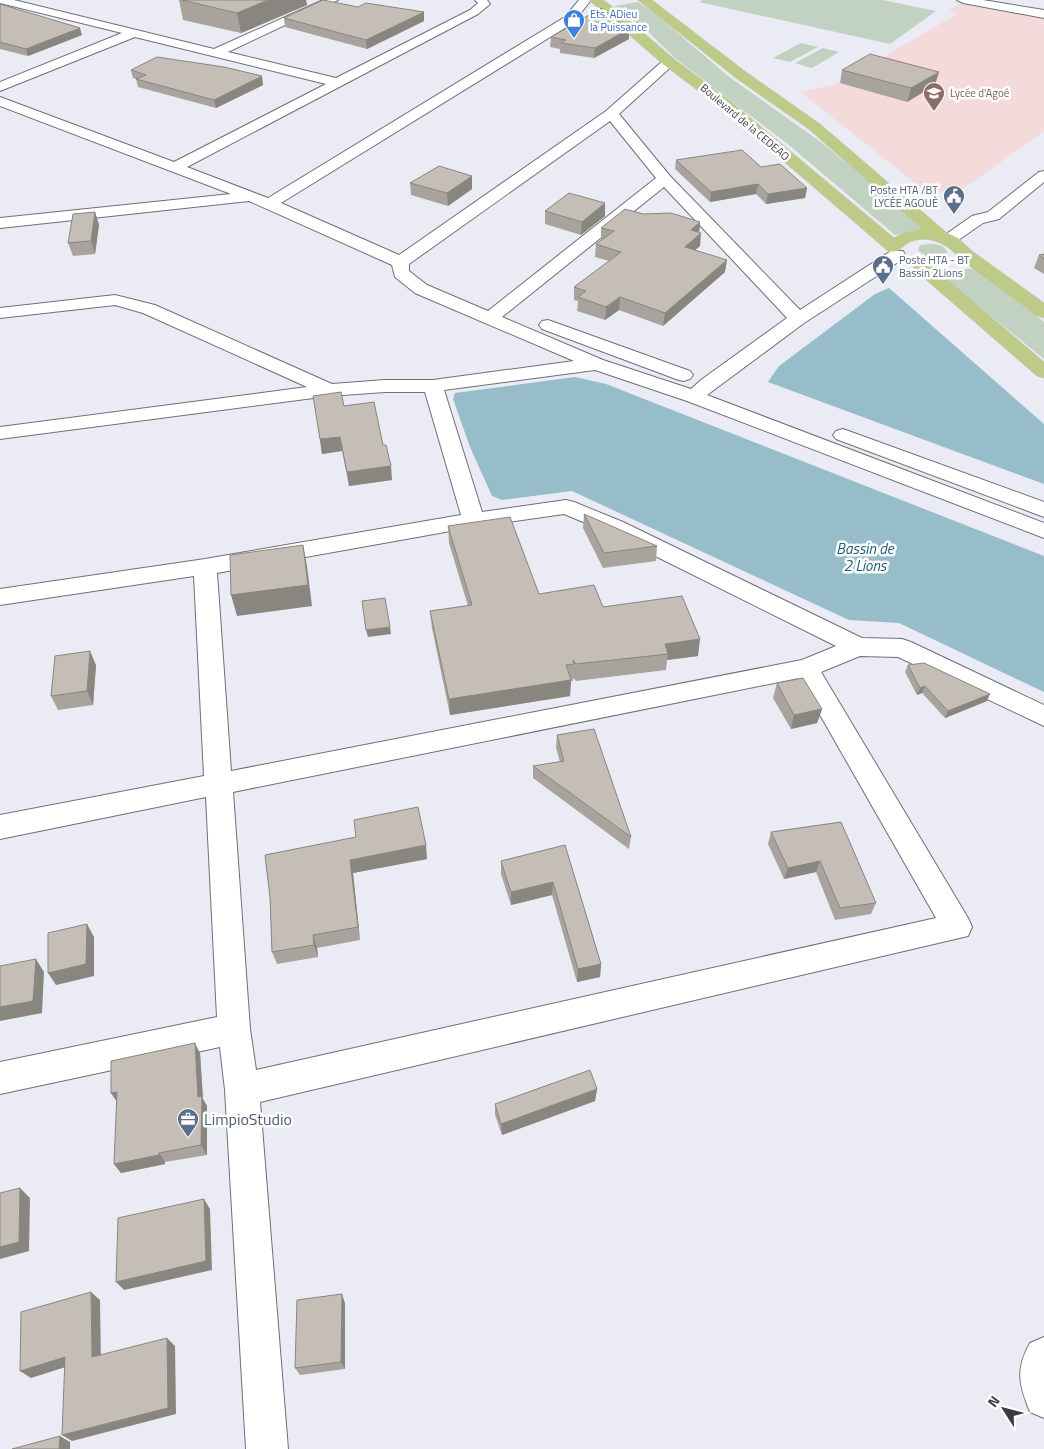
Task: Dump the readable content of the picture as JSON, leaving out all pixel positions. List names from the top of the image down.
{
  "streets": {
    "main road": ["Boulevard de la CEDEAO"]
  },
  "water": ["Bassin de 2 Lions"],
  "places": {
    "shop": ["Ets. ADieu la Puissance"],
    "school or university": ["Lycée d'Agoé"],
    "public building": ["Poste HTA /BT LYCÉE AGOUÈ", "Poste HTA - BT Bassin 2Lions"],
    "office": ["LimpioStudio"]
  },
  "north": "top left"
}
